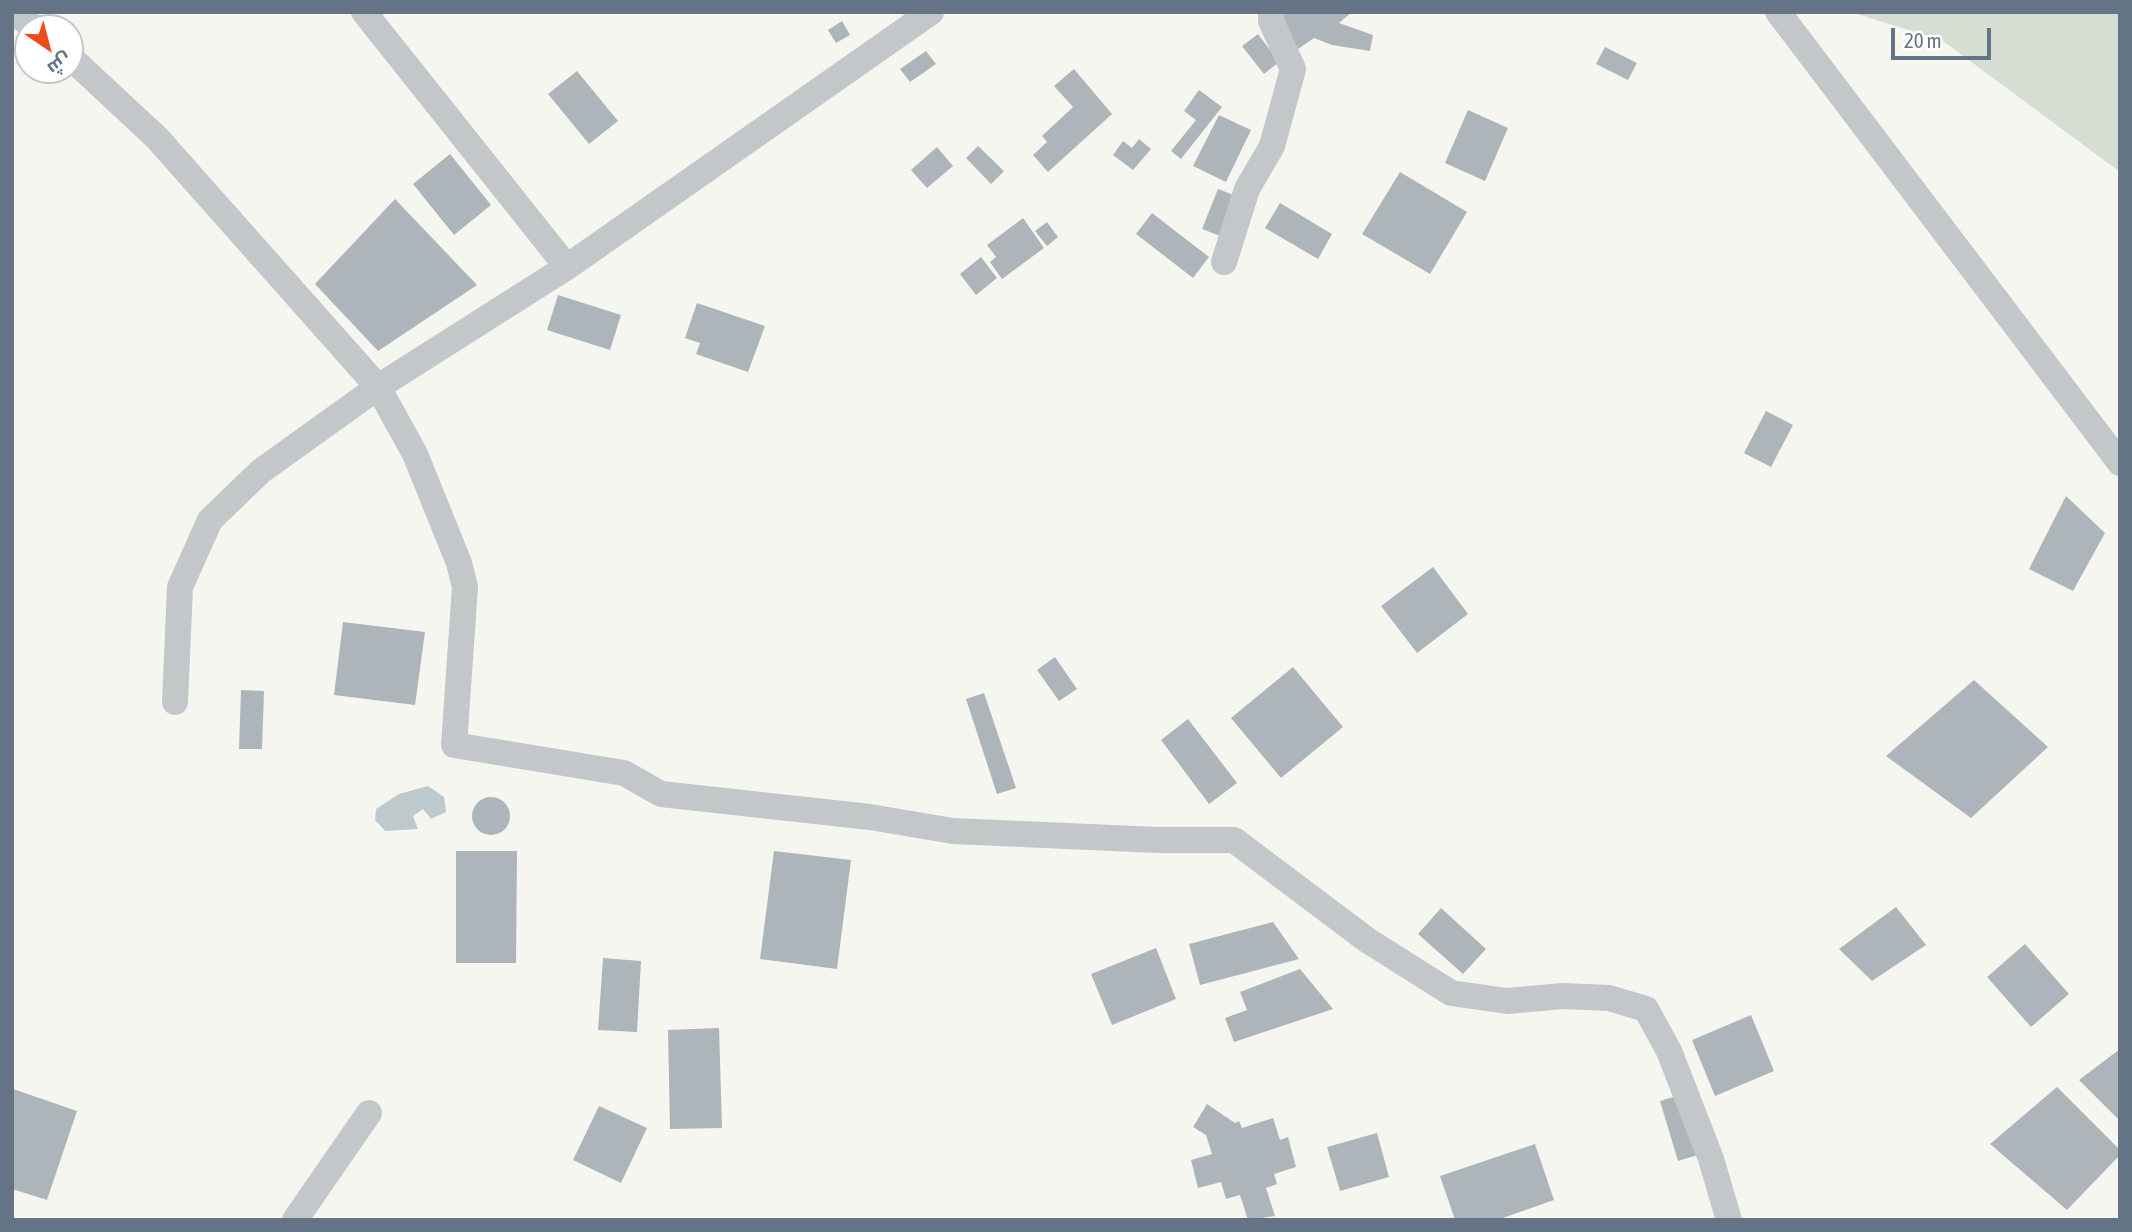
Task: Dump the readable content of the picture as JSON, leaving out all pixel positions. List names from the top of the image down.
{
  "scale_bar": "20 m",
  "north": "bottom right"
}
